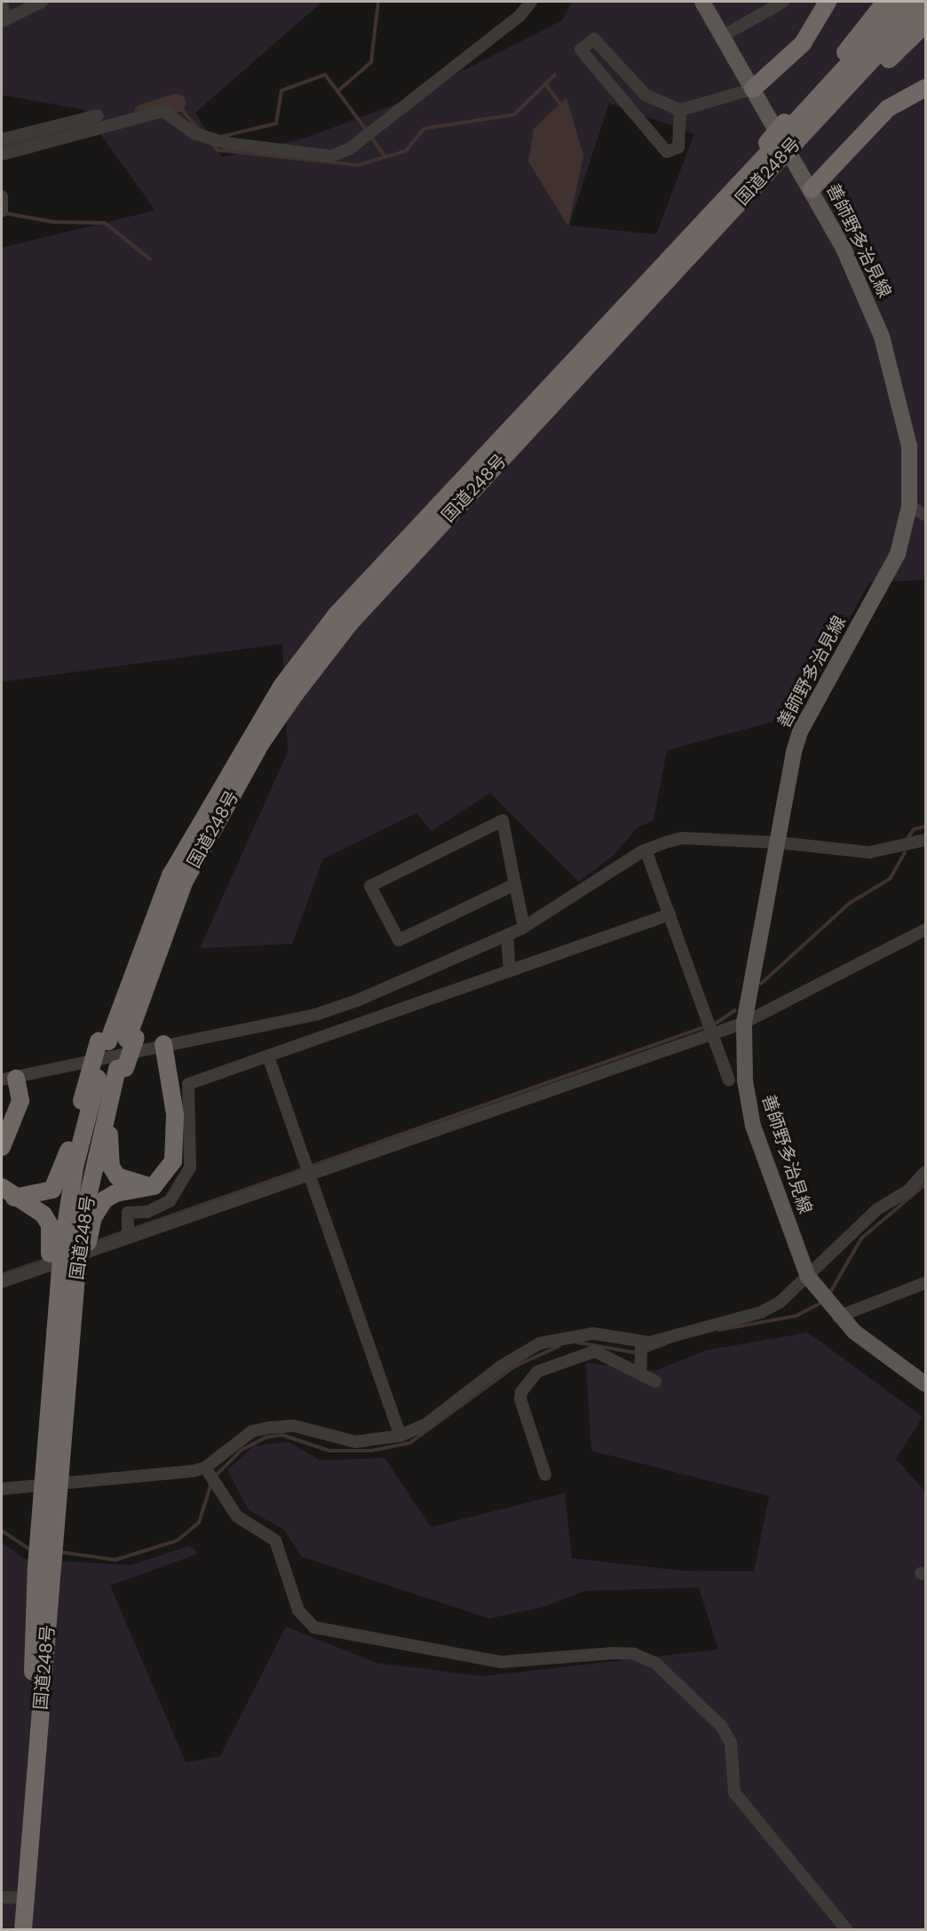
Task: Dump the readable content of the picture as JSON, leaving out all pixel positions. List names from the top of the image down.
{
  "streets": {
    "highway": ["国道248号"],
    "main road": ["善師野多治見線"]
  }
}
